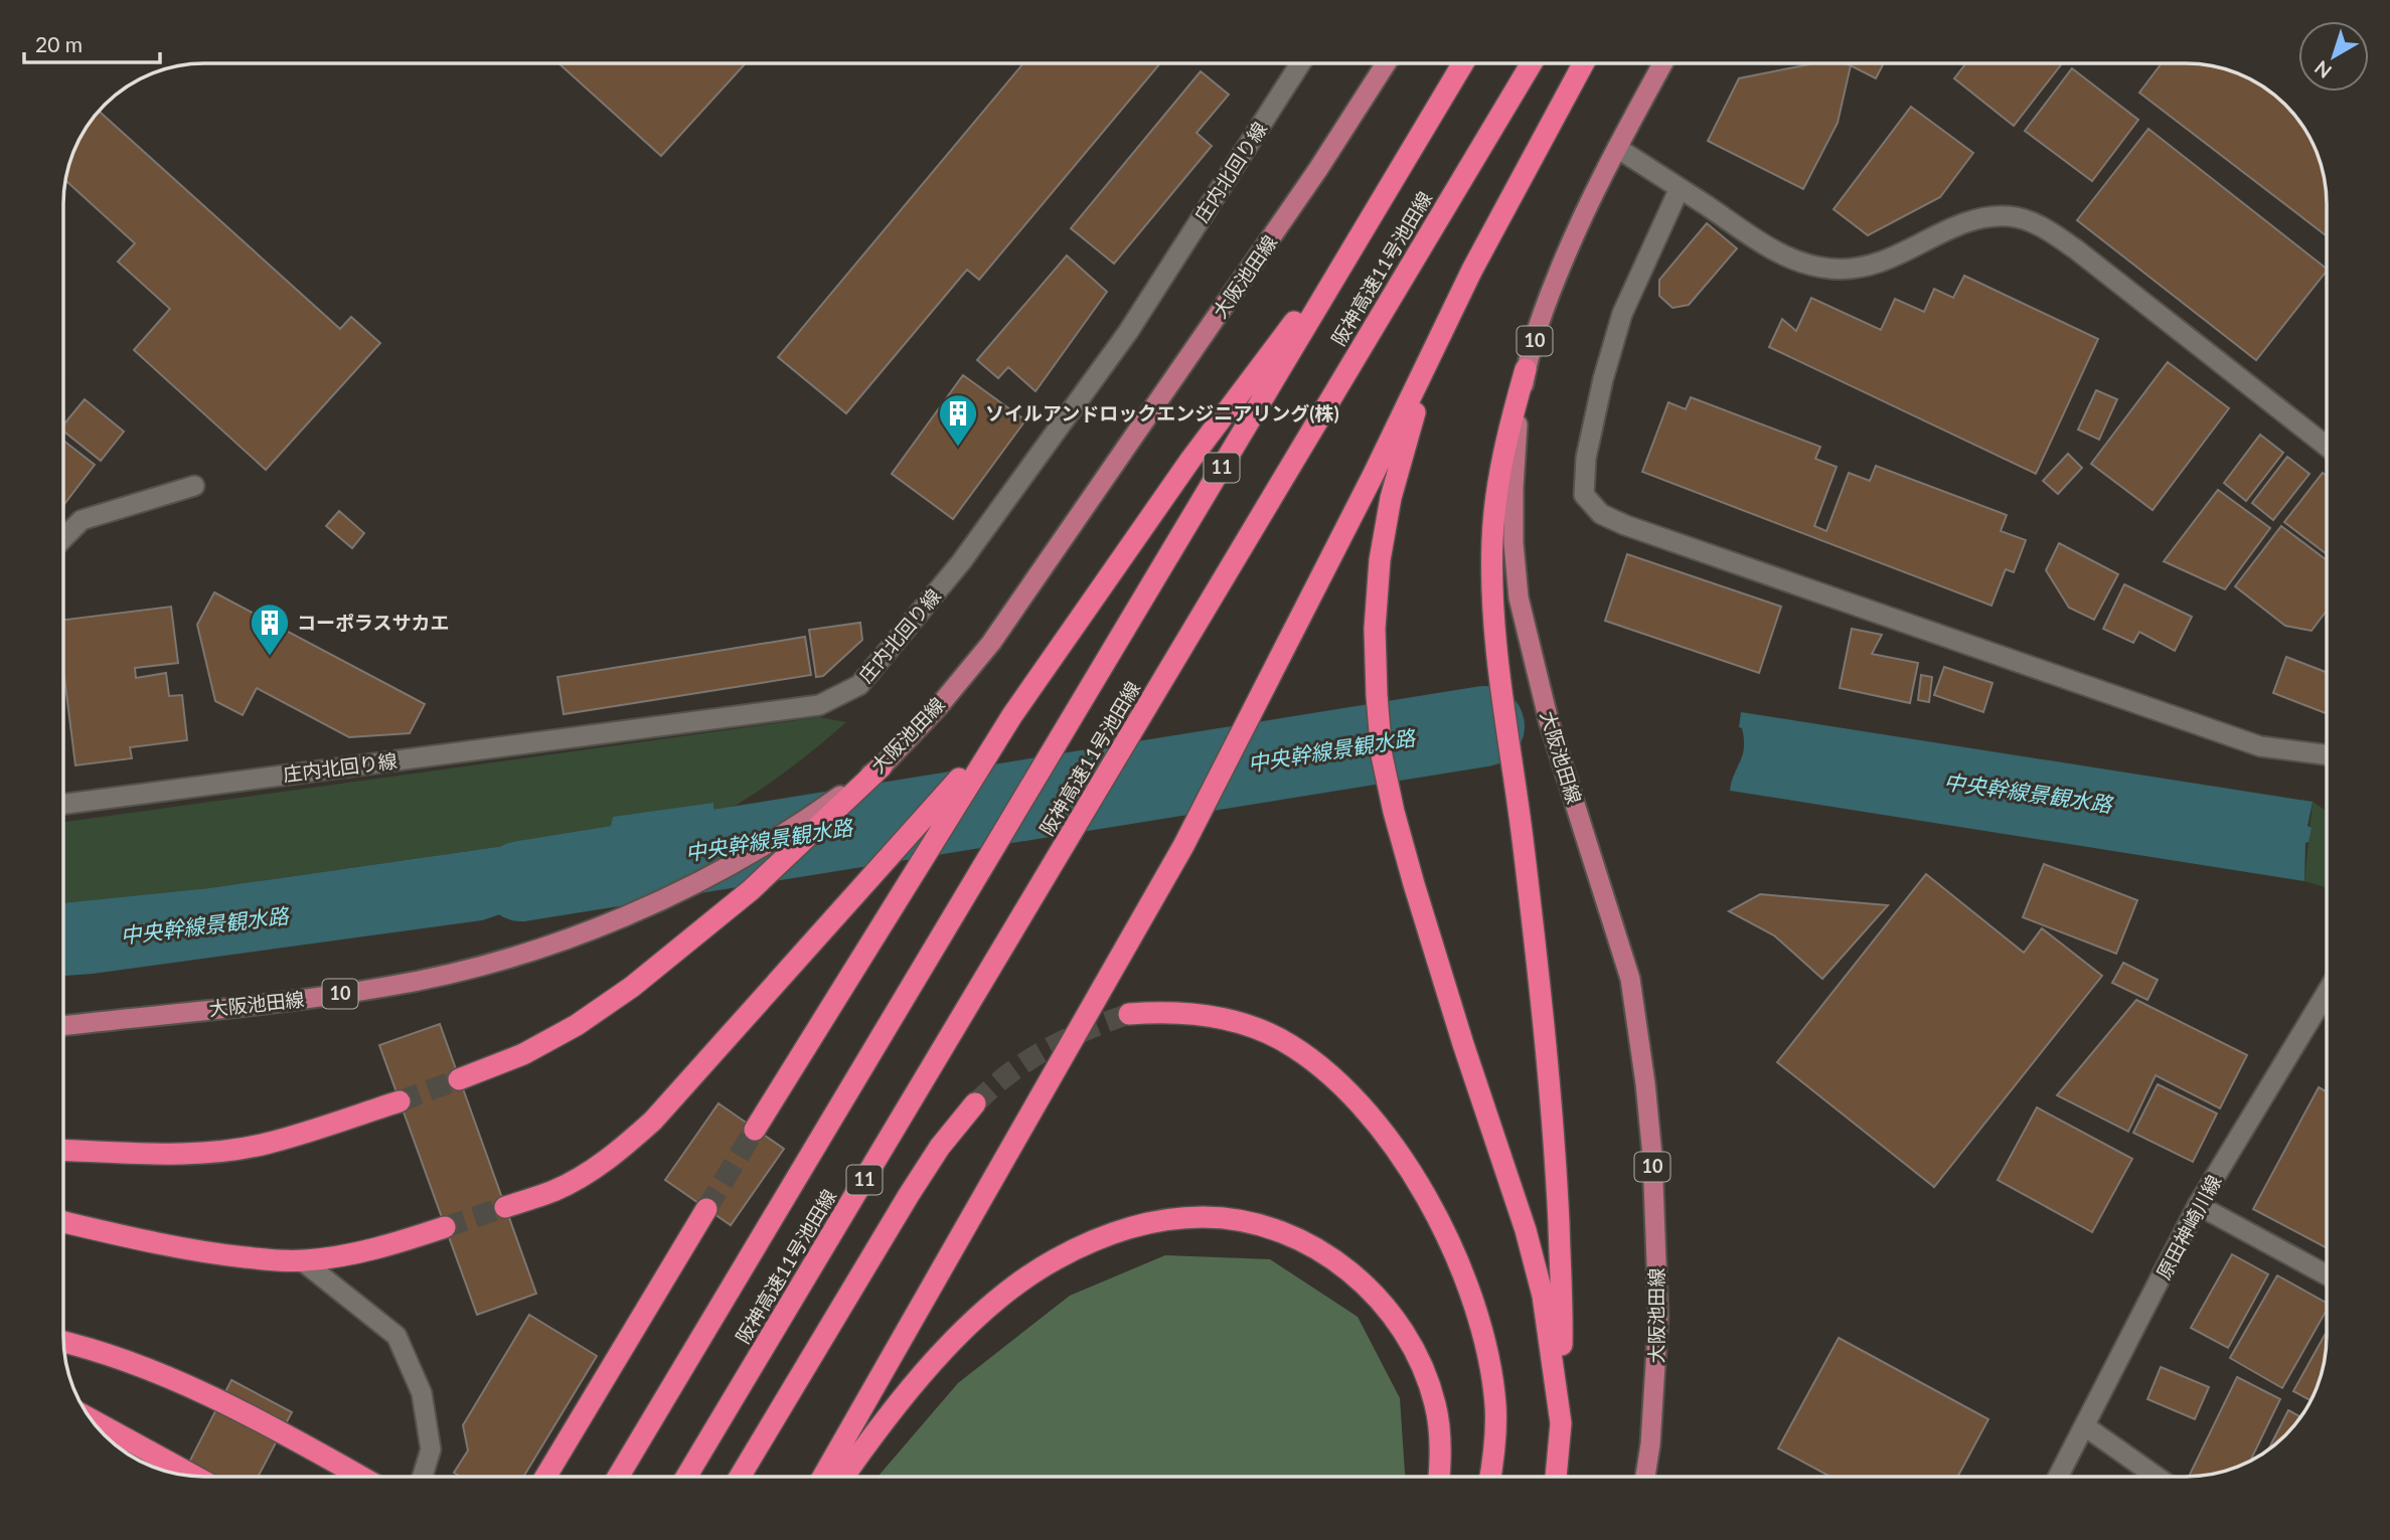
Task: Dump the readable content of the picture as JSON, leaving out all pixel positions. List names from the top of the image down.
{
  "streets": {
    "highway": ["阪神高速11号池田線", "11"],
    "main road": ["大阪池田線", "10"],
    "street": ["庄内北回り線", "原田神崎川線"]
  },
  "water": ["中央幹線景観水路"],
  "places": {
    "building": ["ソイルアンドロックエンジニアリング(株)", "コーポラスサカエ"]
  },
  "scale_bar": "20 m",
  "north": "bottom left"
}
